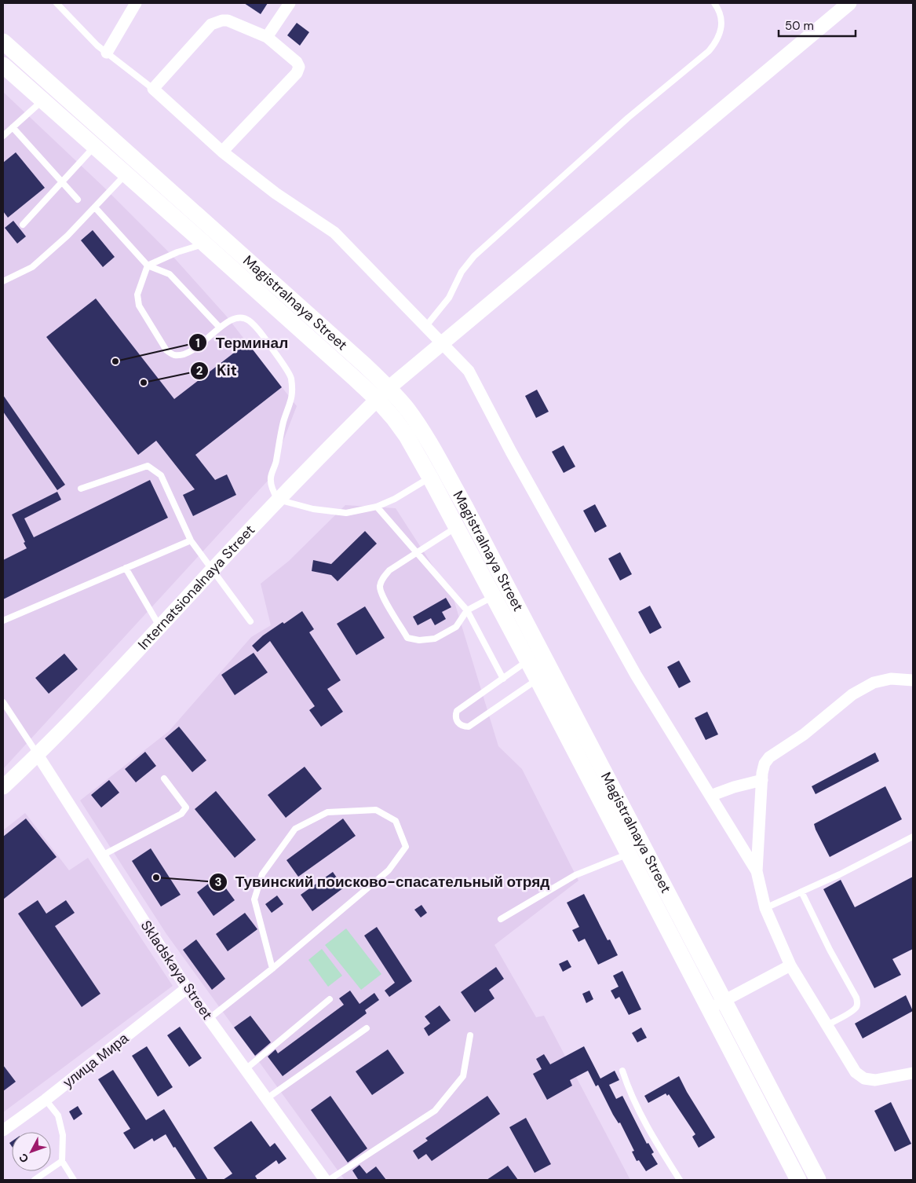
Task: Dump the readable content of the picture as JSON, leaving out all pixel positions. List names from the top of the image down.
{
  "streets": {
    "main road": ["Magistralnaya Street"],
    "street": ["Internatsionalnaya Street", "Skladskaya Street", "улица Мира"]
  },
  "crossings": [
    ["Magistralnaya Street", "Internatsionalnaya Street"],
    ["Internatsionalnaya Street", "Skladskaya Street"],
    ["Skladskaya Street", "улица Мира"]
  ],
  "places": ["Терминал", "Kit", "Тувинский поисково-спасательный отряд"],
  "scale_bar": "50 m",
  "north": "bottom left"
}
